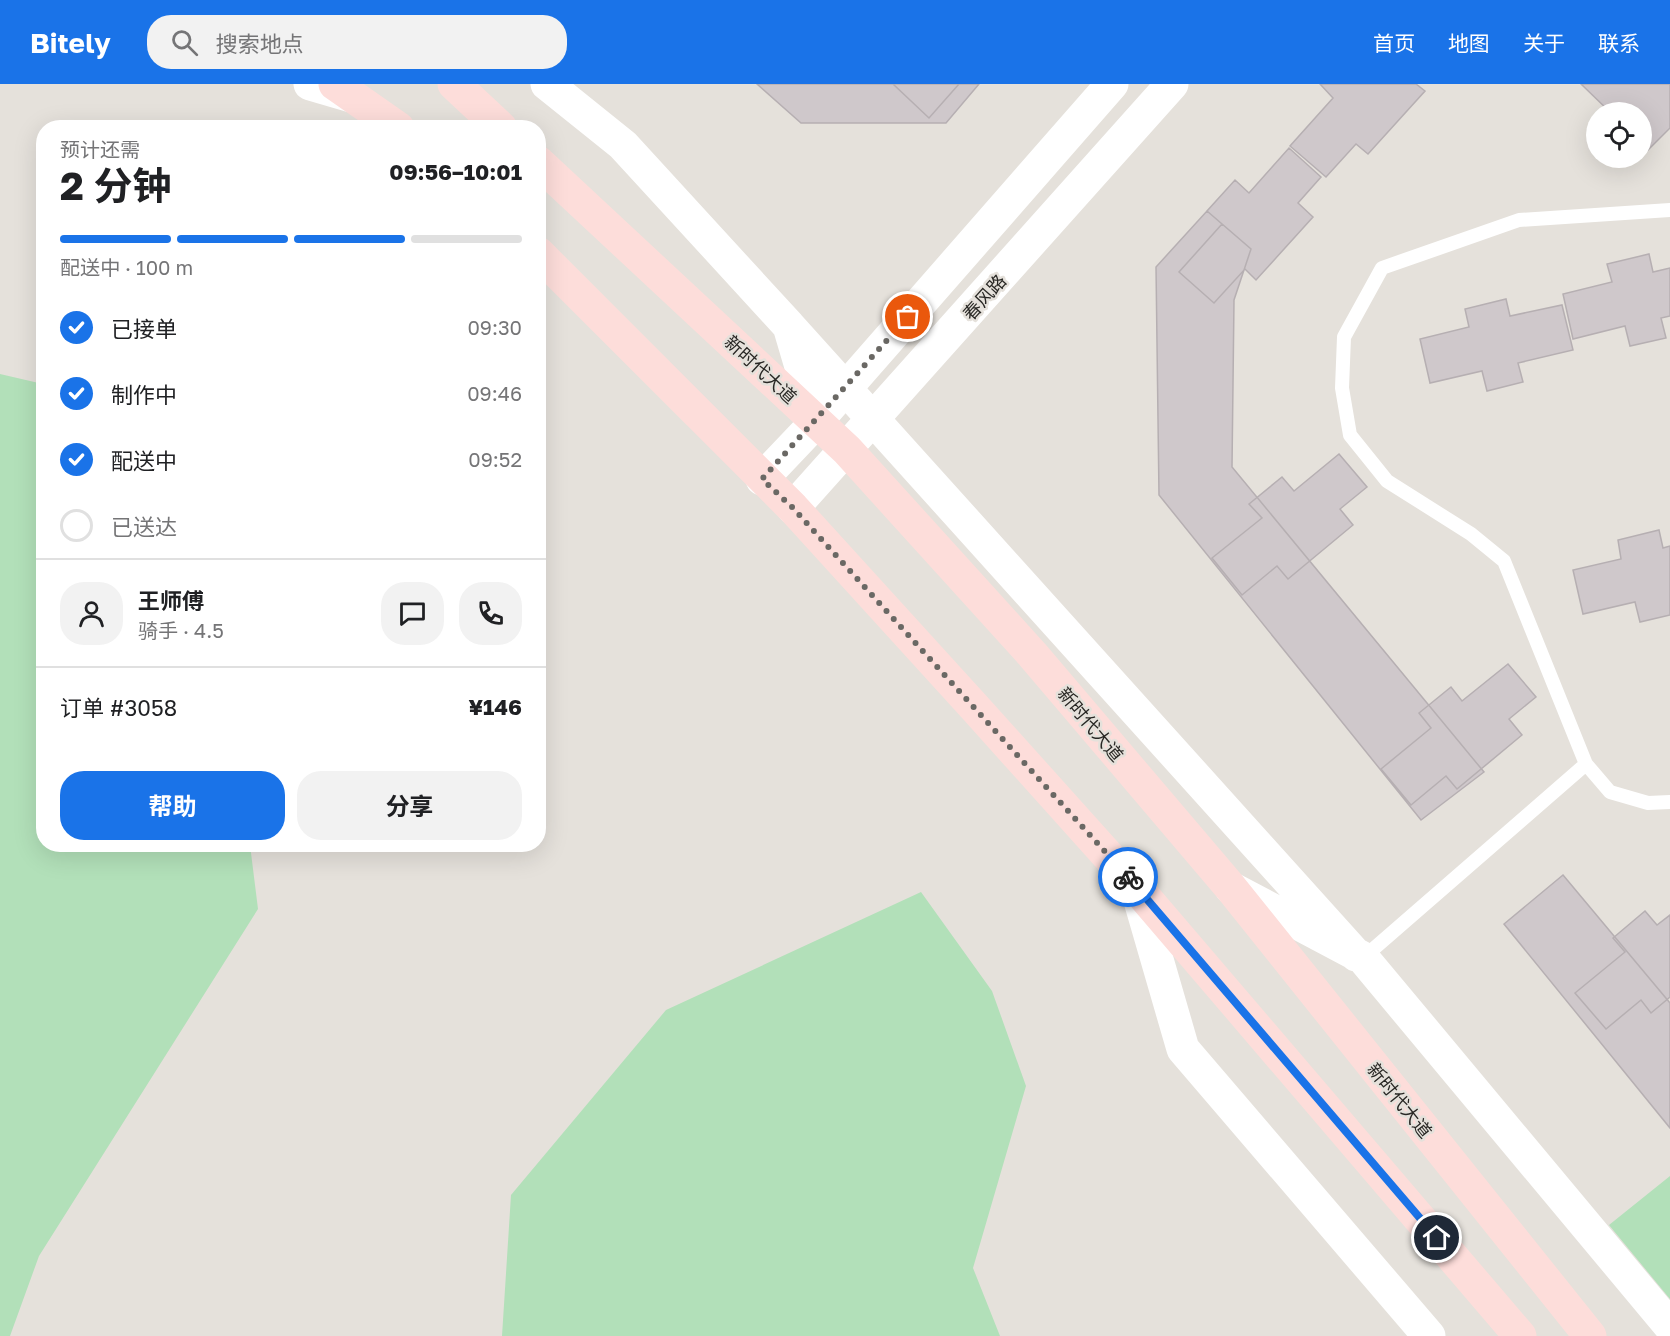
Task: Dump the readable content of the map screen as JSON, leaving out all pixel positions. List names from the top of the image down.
{
  "streets": {
    "main road": ["新时代大道"],
    "street": ["春风路"]
  },
  "crossings": [
    ["春风路", "新时代大道"]
  ],
  "page": {
    "header": "Bitely",
    "search": "搜索地点",
    "nav": [
      "首页",
      "地图",
      "关于",
      "联系"
    ],
    "heading": ["2 分钟", "预计还需", "09:56–10:01"],
    "panel": [
      "王师傅",
      "骑手 · 4.5",
      "订单 #3058",
      "¥146"
    ],
    "bar": "配送中 · 100 m",
    "list": [
      ["已接单", "09:30"],
      ["制作中", "09:46"],
      ["配送中", "09:52"],
      "已送达"
    ],
    "buttons": ["帮助", "分享"]
  }
}
